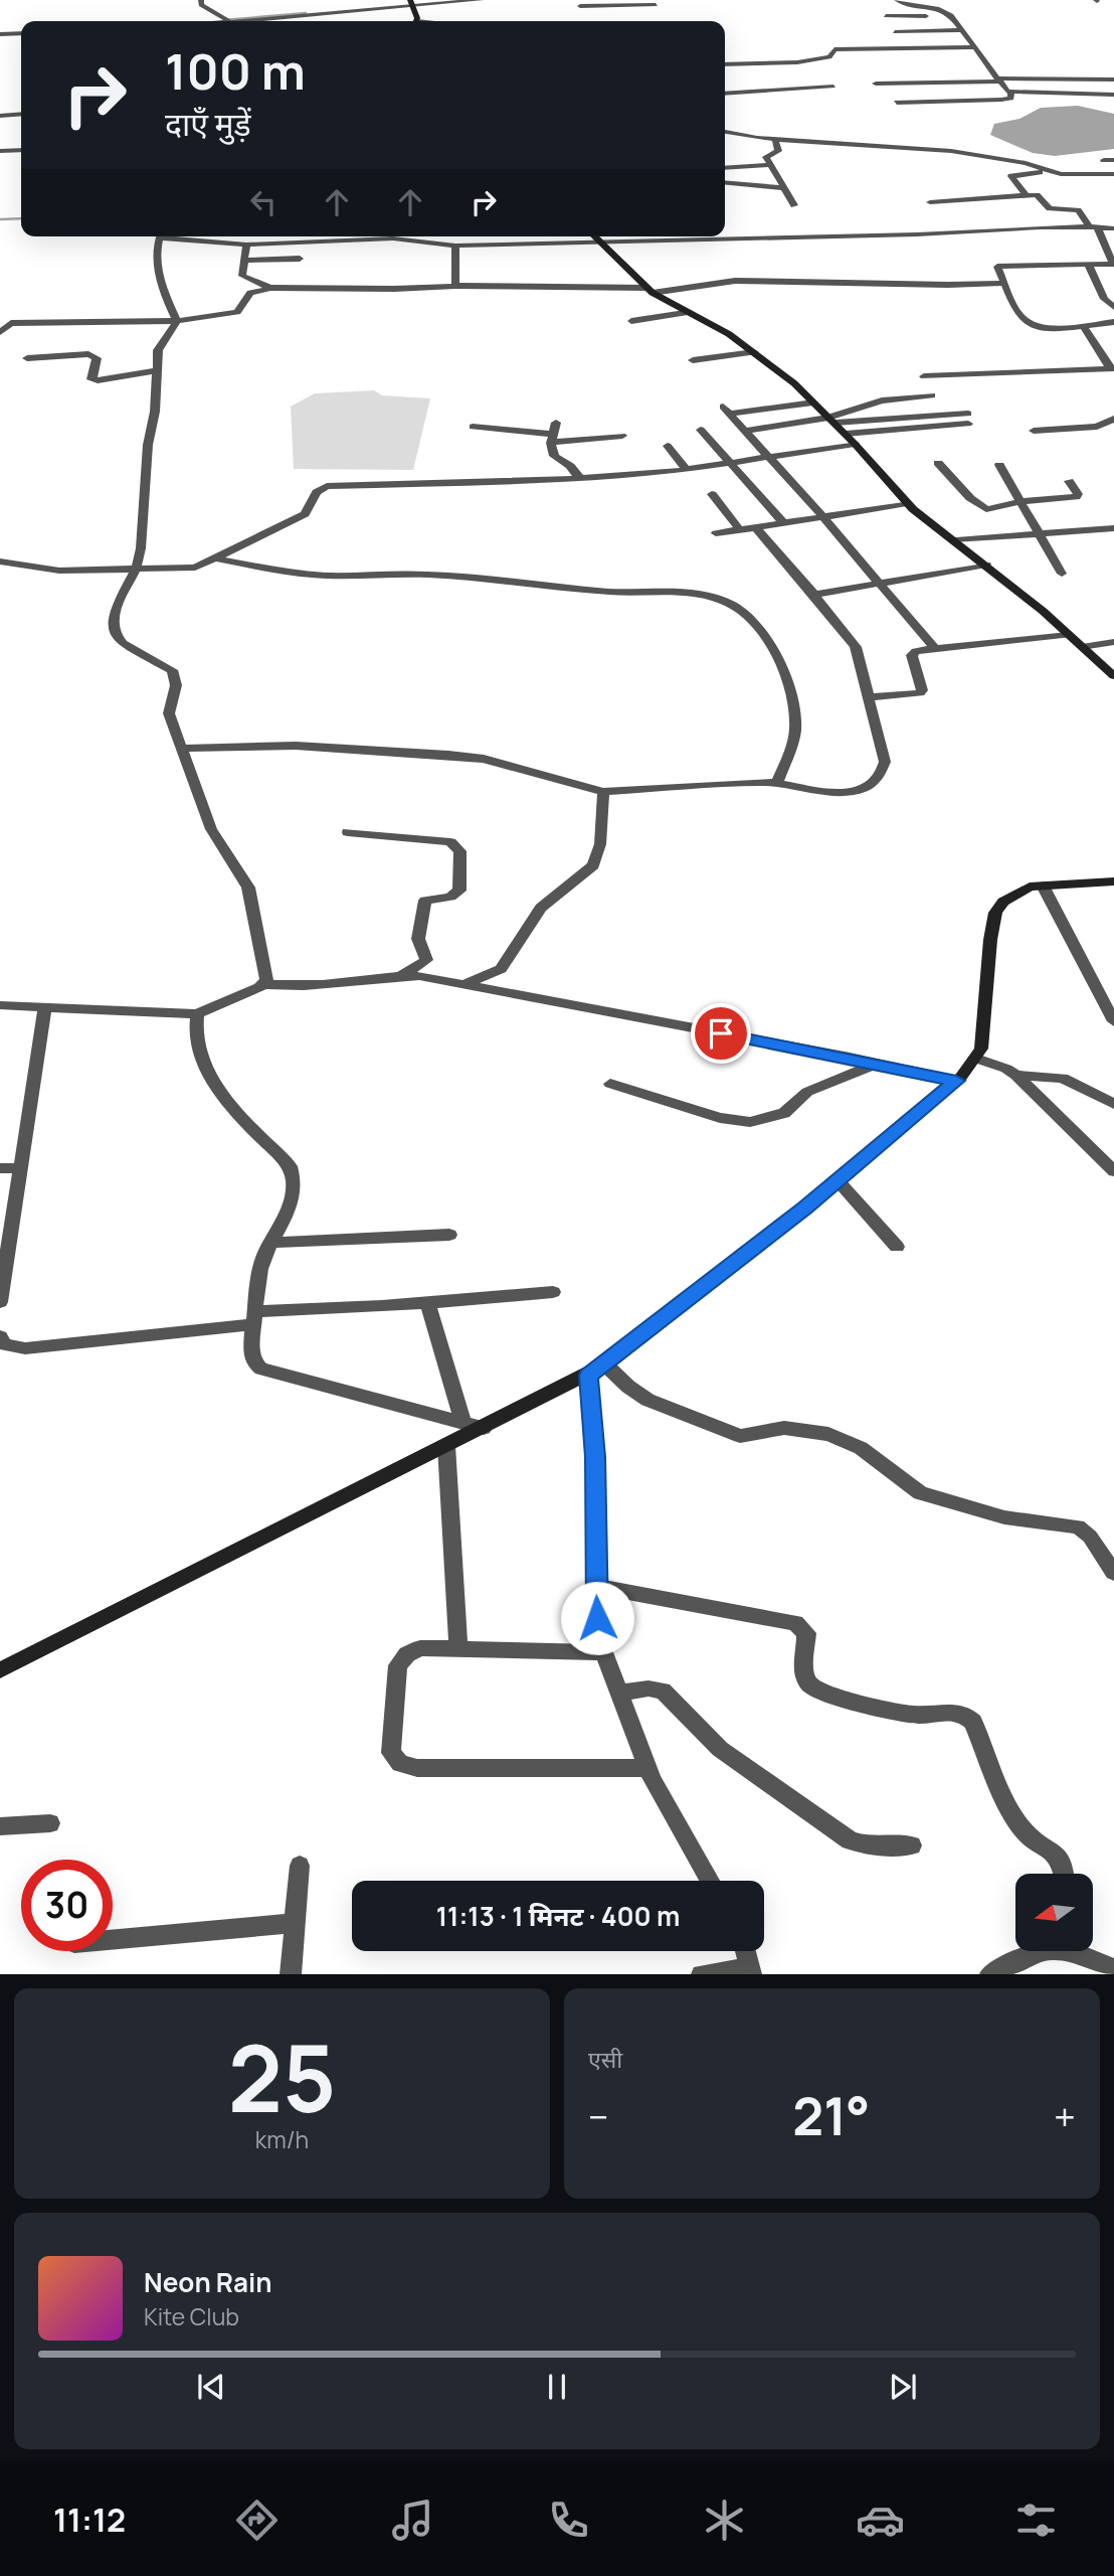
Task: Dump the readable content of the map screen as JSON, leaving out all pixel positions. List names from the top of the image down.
{
  "north": "left",
  "page": {
    "turn": ["100 m", "दाएँ मुड़ें"],
    "limit": "30",
    "trip": "11:13 · 1 मिनट · 400 m",
    "tile": [
      ["25", "km/h"],
      "एसी"
    ],
    "heat": ["−", "21°", "+"],
    "song": ["Neon Rain", "Kite Club"],
    "tabs": "11:12"
  }
}
